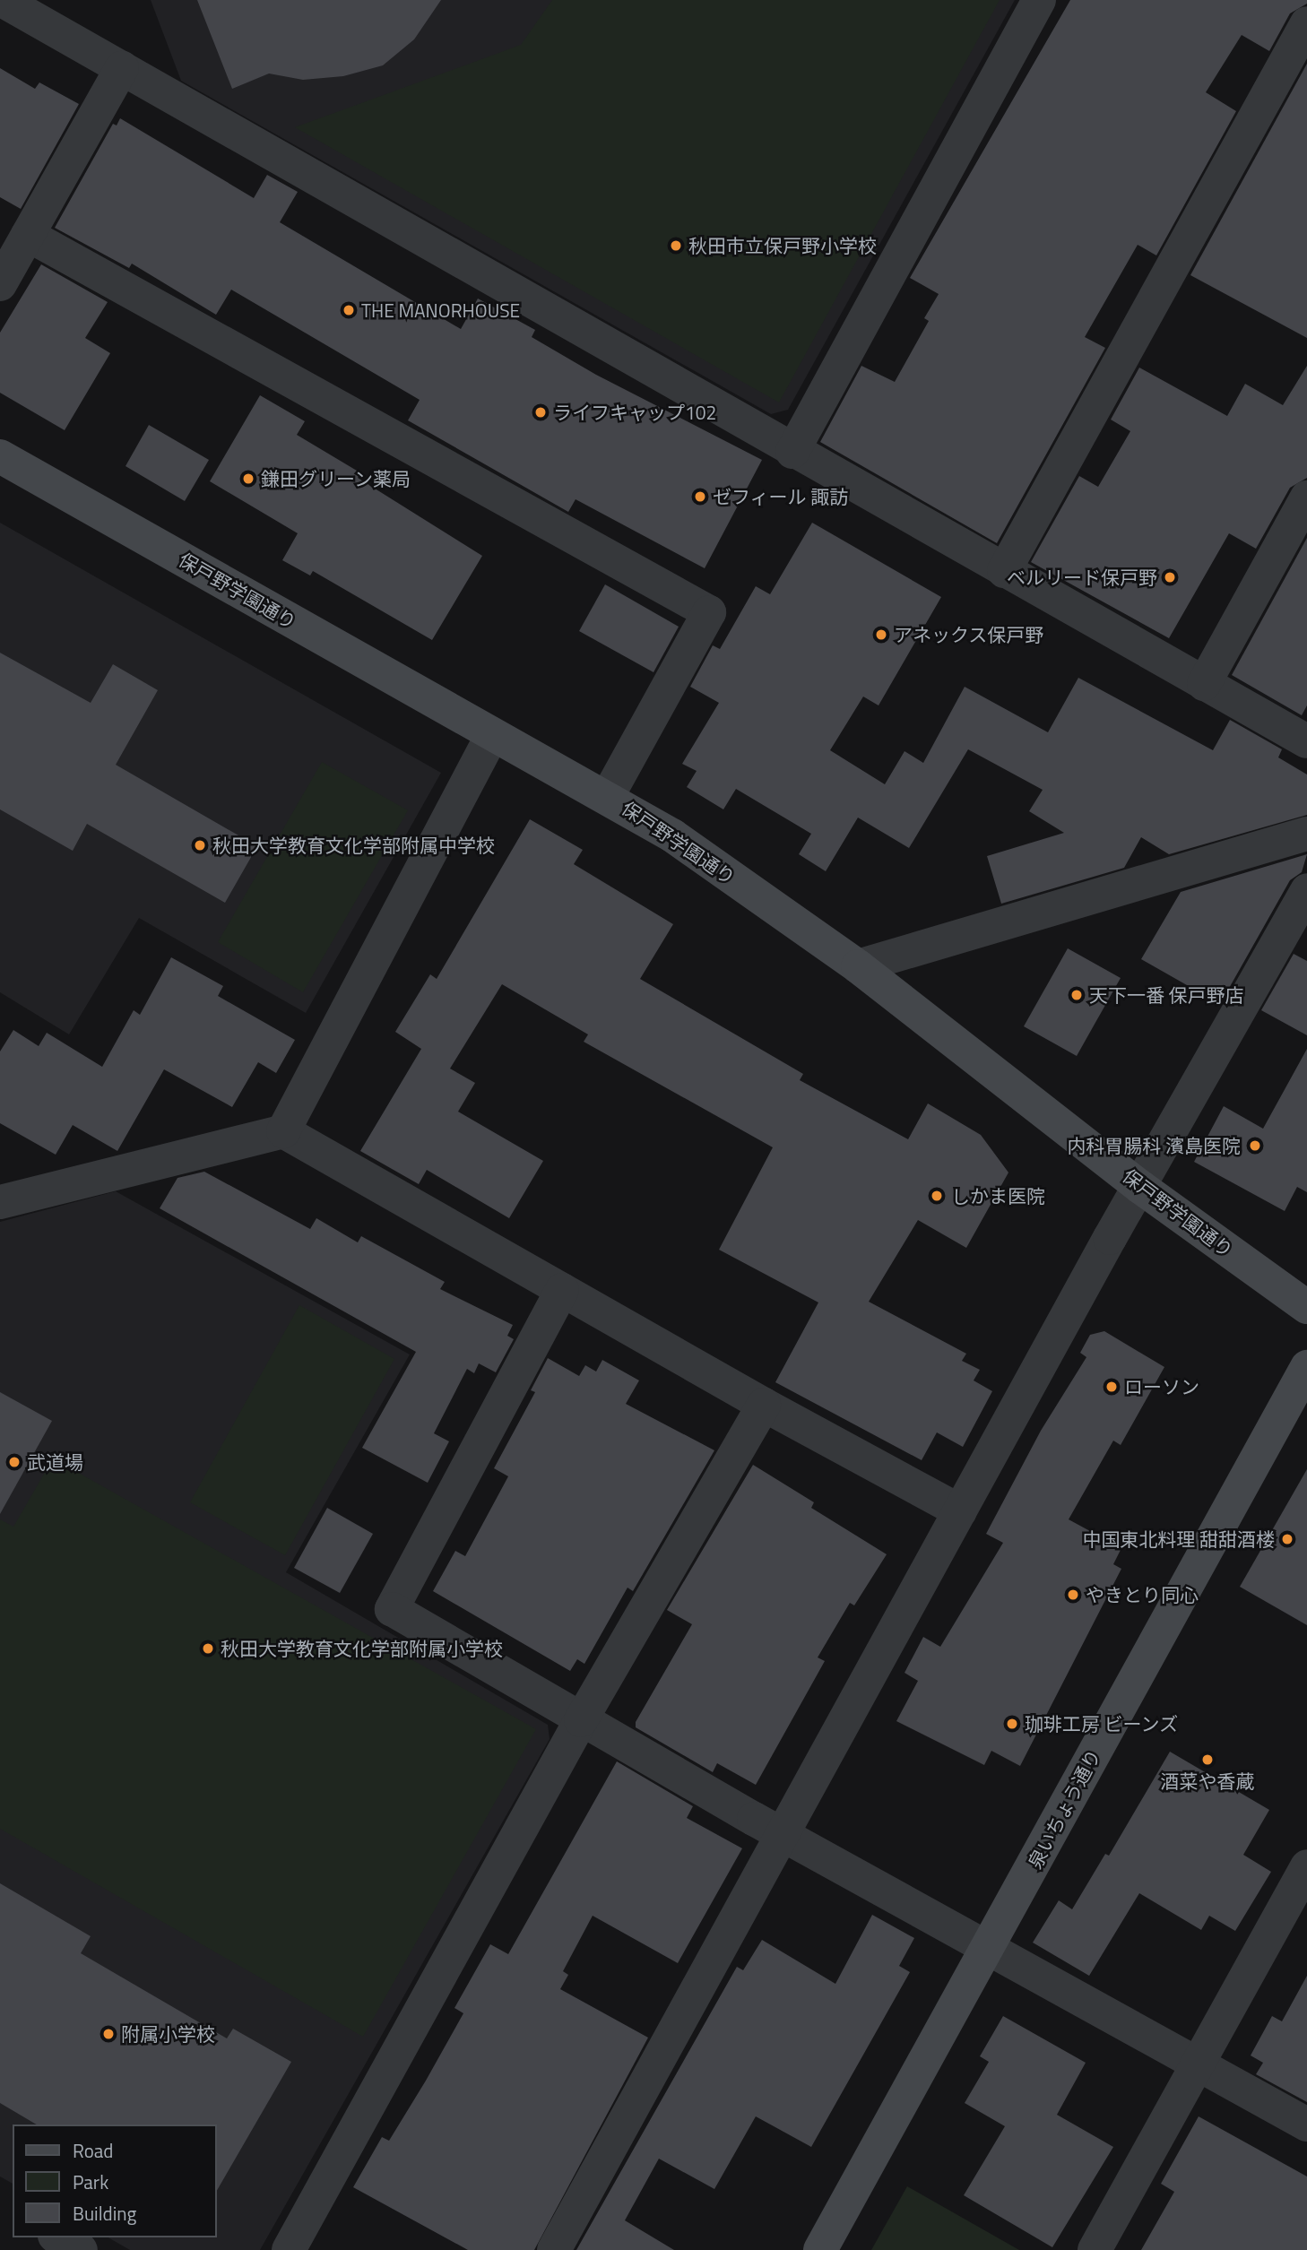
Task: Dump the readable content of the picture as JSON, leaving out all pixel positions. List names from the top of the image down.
{
  "streets": {
    "street": ["保戸野学園通り", "泉いちょう通り"]
  },
  "places": [
    "秋田市立保戸野小学校",
    "THE MANORHOUSE",
    "ライフキャップ102",
    "鎌田グリーン薬局",
    "ゼフィール 諏訪",
    "ベルリード保戸野",
    "アネックス保戸野",
    "秋田大学教育文化学部附属中学校",
    "天下一番 保戸野店",
    "内科胃腸科 濱島医院",
    "しかま医院",
    "ローソン",
    "武道場",
    "中国東北料理 甜甜酒楼",
    "やきとり同心",
    "秋田大学教育文化学部附属小学校",
    "珈琲工房 ビーンズ",
    "酒菜や香蔵",
    "附属小学校"
  ],
  "legend": ["Road", "Park", "Building"]
}
